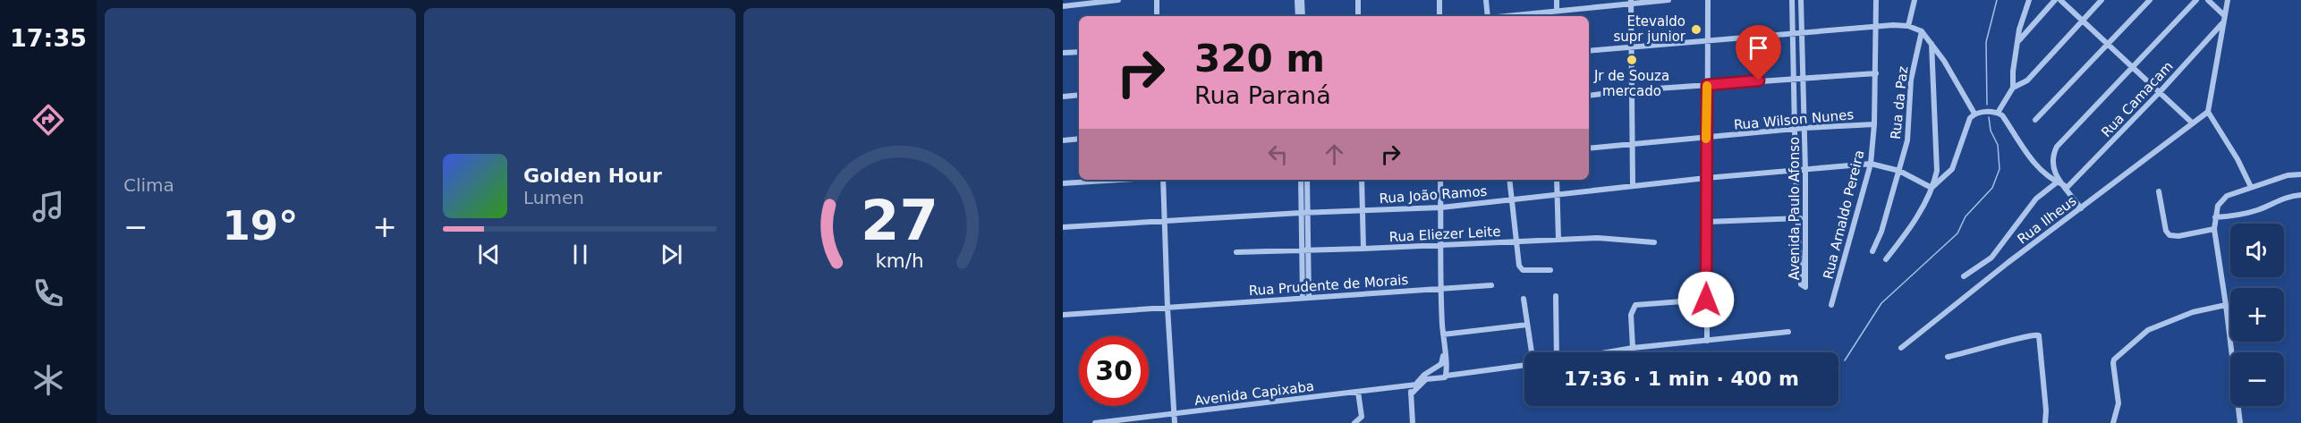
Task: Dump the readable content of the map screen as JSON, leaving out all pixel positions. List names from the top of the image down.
{
  "streets": {
    "street": [
      "Rua Camacam",
      "Rua da Paz",
      "Rua Wilson Nunes",
      "Rua João Ramos",
      "Avenida Paulo Afonso",
      "Rua Arnaldo Pereira",
      "Rua Ilheus",
      "Rua Eliezer Leite",
      "Rua Prudente de Morais",
      "Avenida Capixaba"
    ]
  },
  "crossings": [
    ["Rua da Paz", "Rua João Ramos"],
    ["Rua Wilson Nunes", "Avenida Paulo Afonso"],
    ["Rua Wilson Nunes", "Rua Arnaldo Pereira"],
    ["Rua João Ramos", "Avenida Paulo Afonso"],
    ["Rua João Ramos", "Rua Arnaldo Pereira"]
  ],
  "places": ["Etevaldo supr junior", "Jr de Souza mercado"],
  "page": {
    "tabs": "17:35",
    "tile": "Clima",
    "turn": ["320 m", "Rua Paraná"],
    "song": ["Golden Hour", "Lumen"],
    "heat": ["−", "19°", "+"],
    "map_buttons": ["+", "−"],
    "limit": "30",
    "trip": "17:36 · 1 min · 400 m",
    "gauge": ["27", "km/h"]
  }
}
